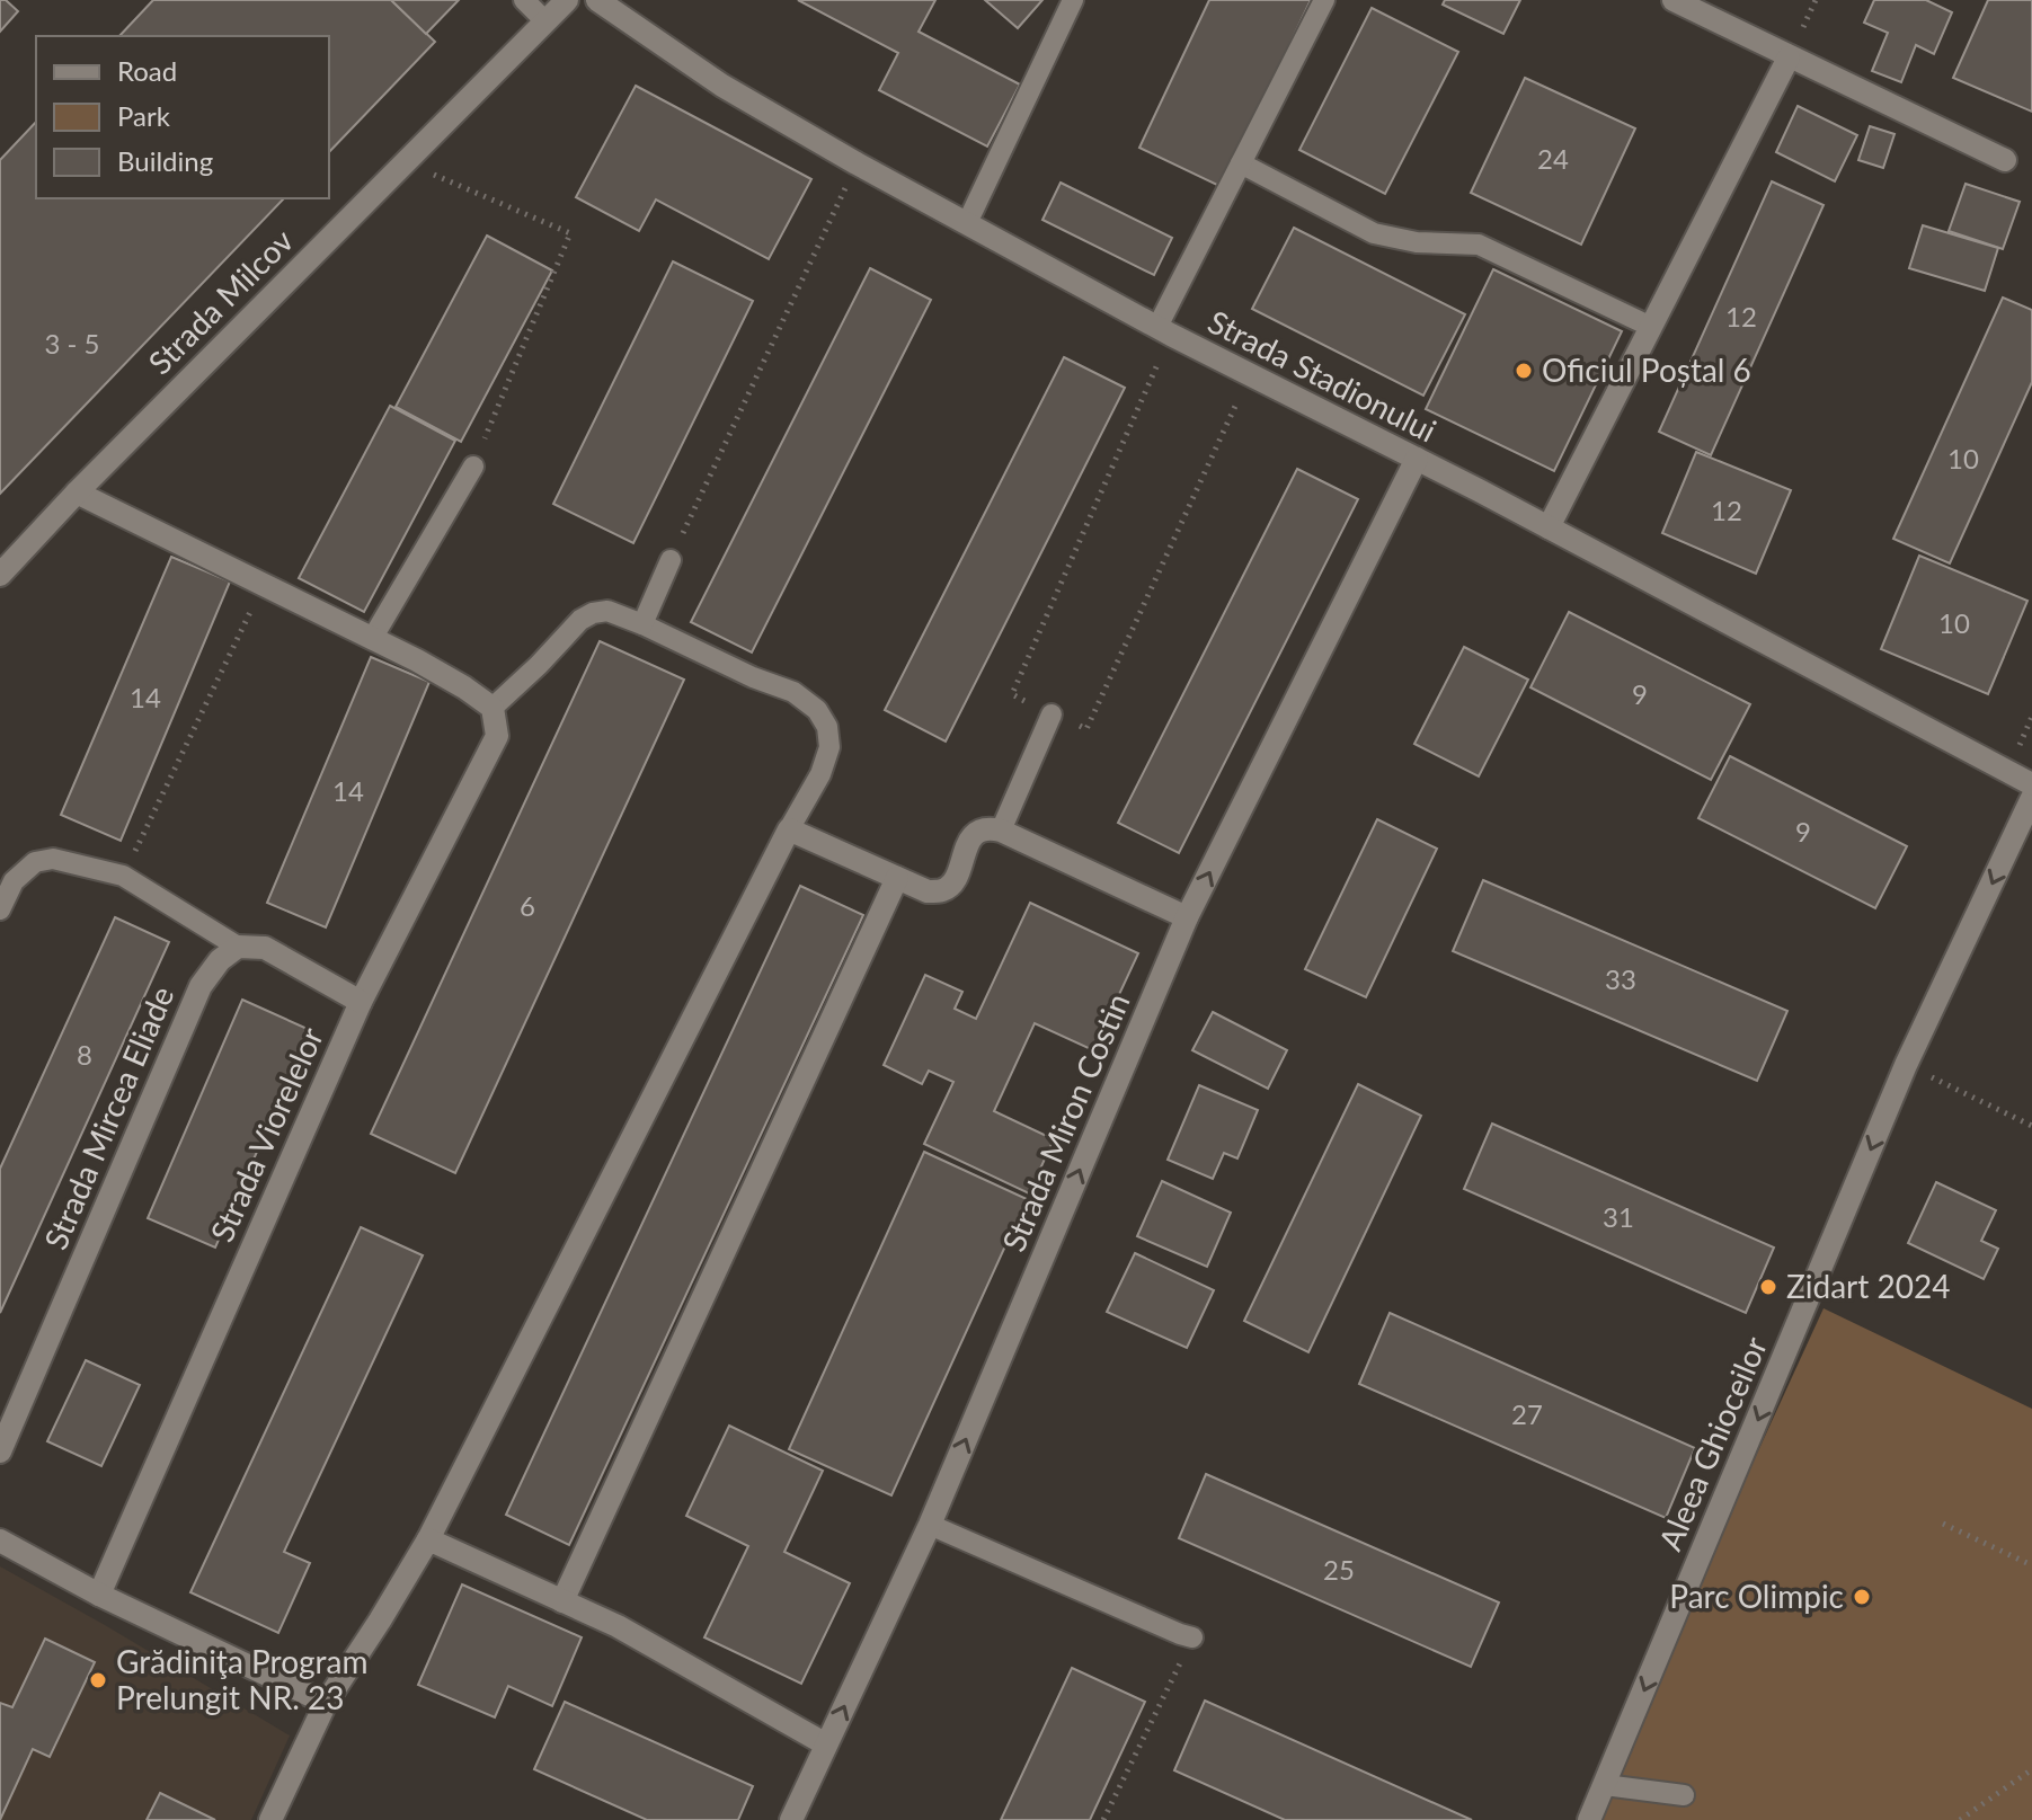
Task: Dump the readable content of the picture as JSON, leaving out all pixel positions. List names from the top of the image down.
{
  "streets": {
    "street": [
      "Strada Milcov",
      "Strada Stadionului",
      "Strada Mircea Eliade",
      "Strada Miron Costin",
      "Strada Viorelelor",
      "Aleea Ghioceilor"
    ]
  },
  "crossings": [
    ["Strada Stadionului", "Strada Miron Costin"]
  ],
  "one_way": ["Strada Miron Costin", "Aleea Ghioceilor"],
  "places": [
    "Oficiul Poștal 6",
    "Zidart 2024",
    "Parc Olimpic",
    "Grădiniţa Program Prelungit NR. 23"
  ],
  "house_numbers": [
    "24",
    "12",
    "3 - 5",
    "10",
    "12",
    "10",
    "9",
    "14",
    "14",
    "9",
    "6",
    "33",
    "8",
    "31",
    "27",
    "25"
  ],
  "legend": ["Road", "Park", "Building"]
}
